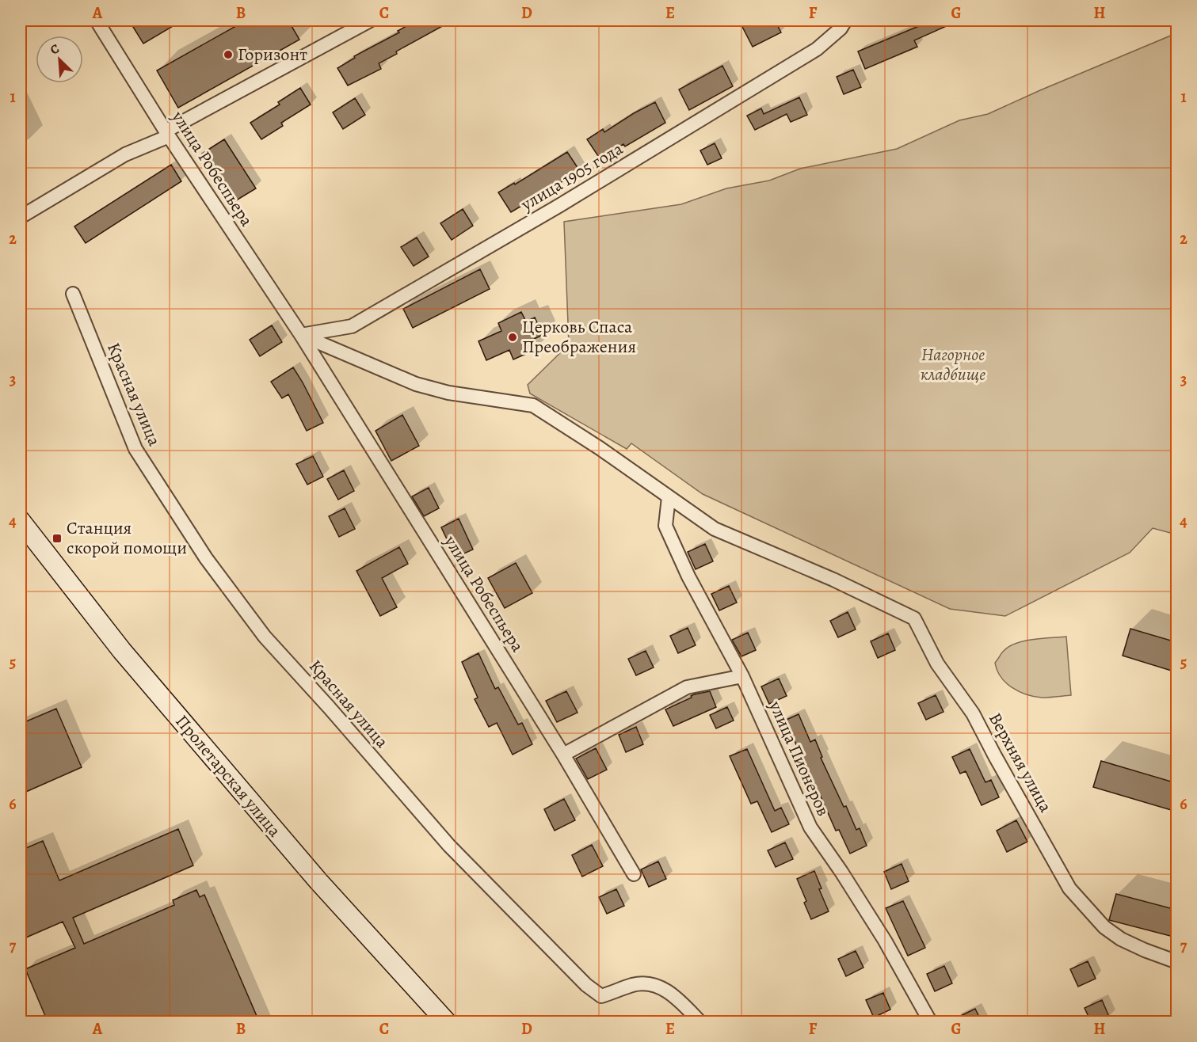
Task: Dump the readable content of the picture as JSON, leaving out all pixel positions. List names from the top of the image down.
{
  "streets": {
    "main road": ["Пролетарская улица"],
    "street": [
      "улица Робеспьера",
      "улица 1905 года",
      "Красная улица",
      "улица Пионеров",
      "Верхняя улица"
    ]
  },
  "crossings": [
    ["улица Робеспьера", "улица 1905 года"],
    ["улица Пионеров", "Верхняя улица"]
  ],
  "parks": ["Нагорное кладбище"],
  "places": {
    "other": ["Горизонт", "Церковь Спаса Преображения"],
    "transit": ["Станция скорой помощи"]
  },
  "north": "top left",
  "grid": {
    "columns": [
      "A",
      "B",
      "C",
      "D",
      "E",
      "F",
      "G",
      "H"
    ],
    "rows": [
      "1",
      "2",
      "3",
      "4",
      "5",
      "6",
      "7"
    ]
  }
}
